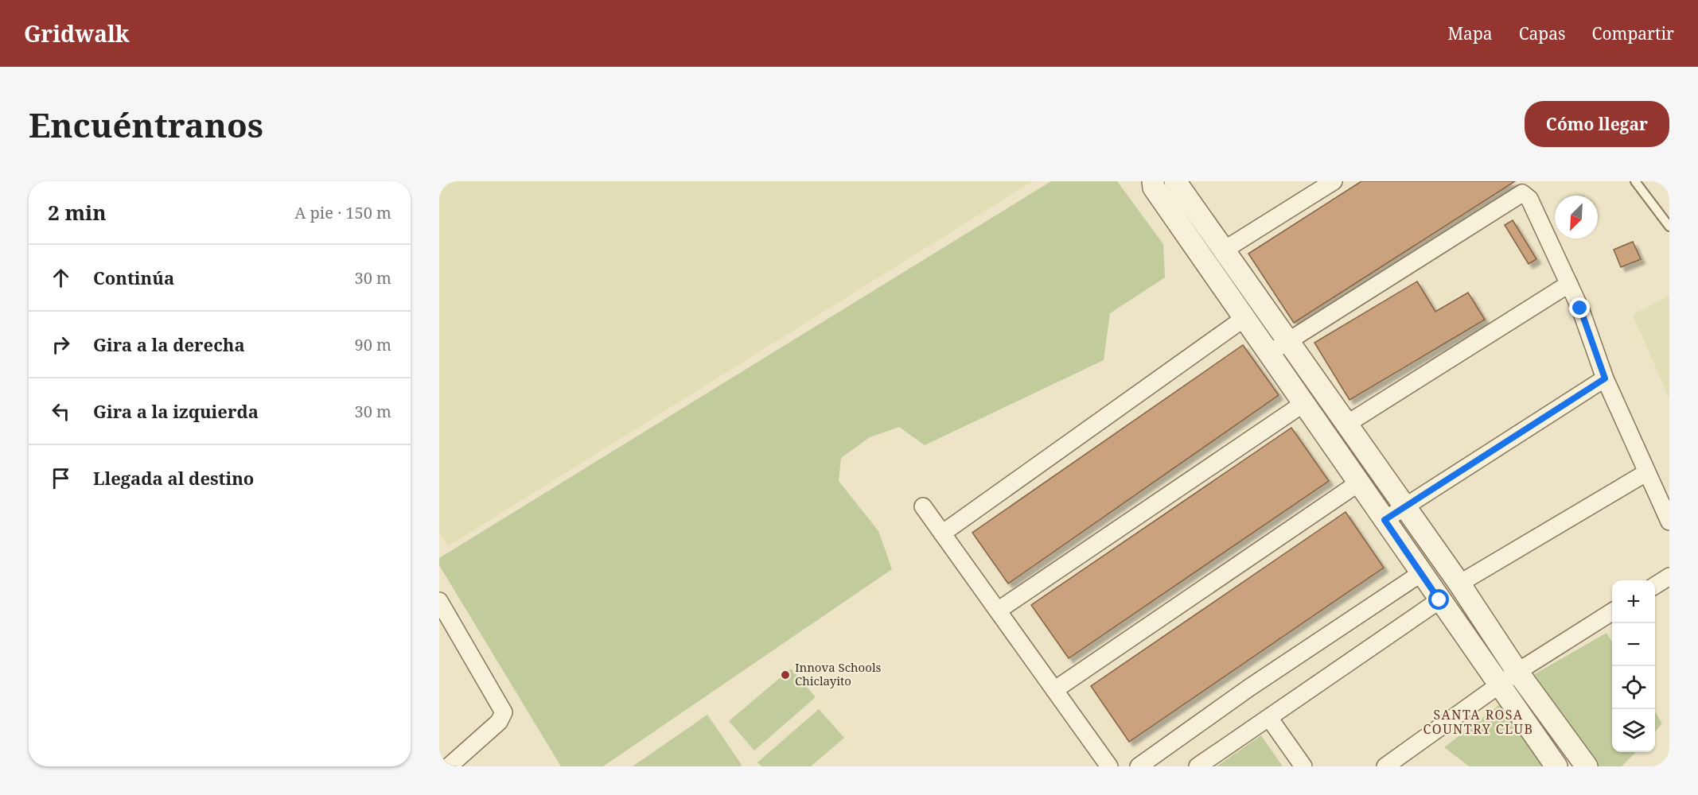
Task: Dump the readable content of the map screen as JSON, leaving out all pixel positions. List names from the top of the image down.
{
  "districts": ["SANTA ROSA COUNTRY CLUB"],
  "places": ["Innova Schools Chiclayito"],
  "north": "bottom left",
  "page": {
    "header": "Gridwalk",
    "nav": ["Mapa", "Capas", "Compartir"],
    "buttons": "Cómo llegar",
    "title": "Encuéntranos",
    "heading": ["2 min", "A pie · 150 m"],
    "list": [
      ["Continúa", "30 m"],
      ["Gira a la derecha", "90 m"],
      ["Gira a la izquierda", "30 m"],
      "Llegada al destino"
    ],
    "map_buttons": ["+", "−"]
  }
}
